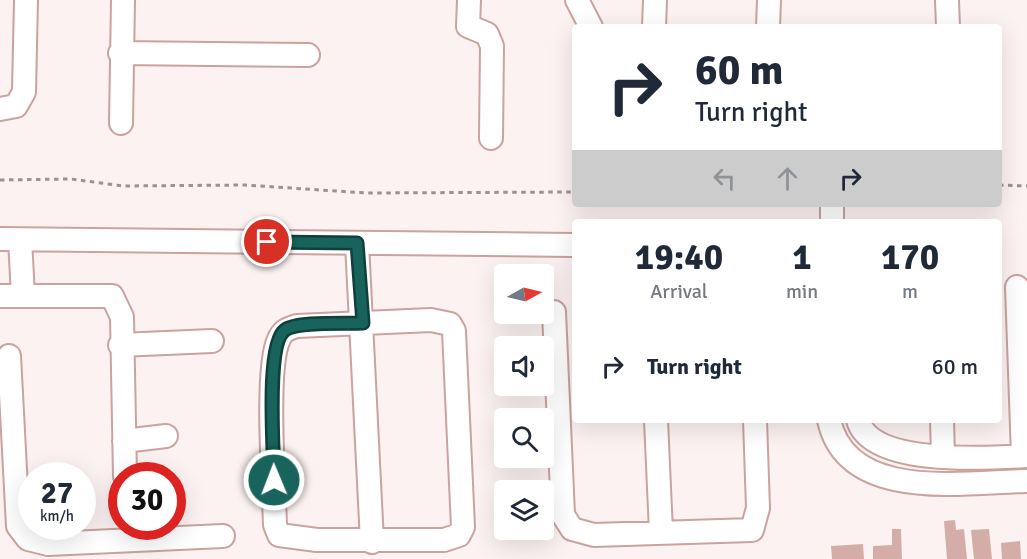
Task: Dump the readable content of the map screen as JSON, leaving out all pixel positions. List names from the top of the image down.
{
  "north": "right",
  "page": {
    "turn": ["60 m", "Turn right"],
    "eta": [
      "19:40",
      "Arrival",
      "1",
      "min",
      "170",
      "m"
    ],
    "list": [
      {
        "name": "Turn right",
        "value": "60 m"
      }
    ],
    "speed": "27 km/h",
    "limit": "30"
  }
}
